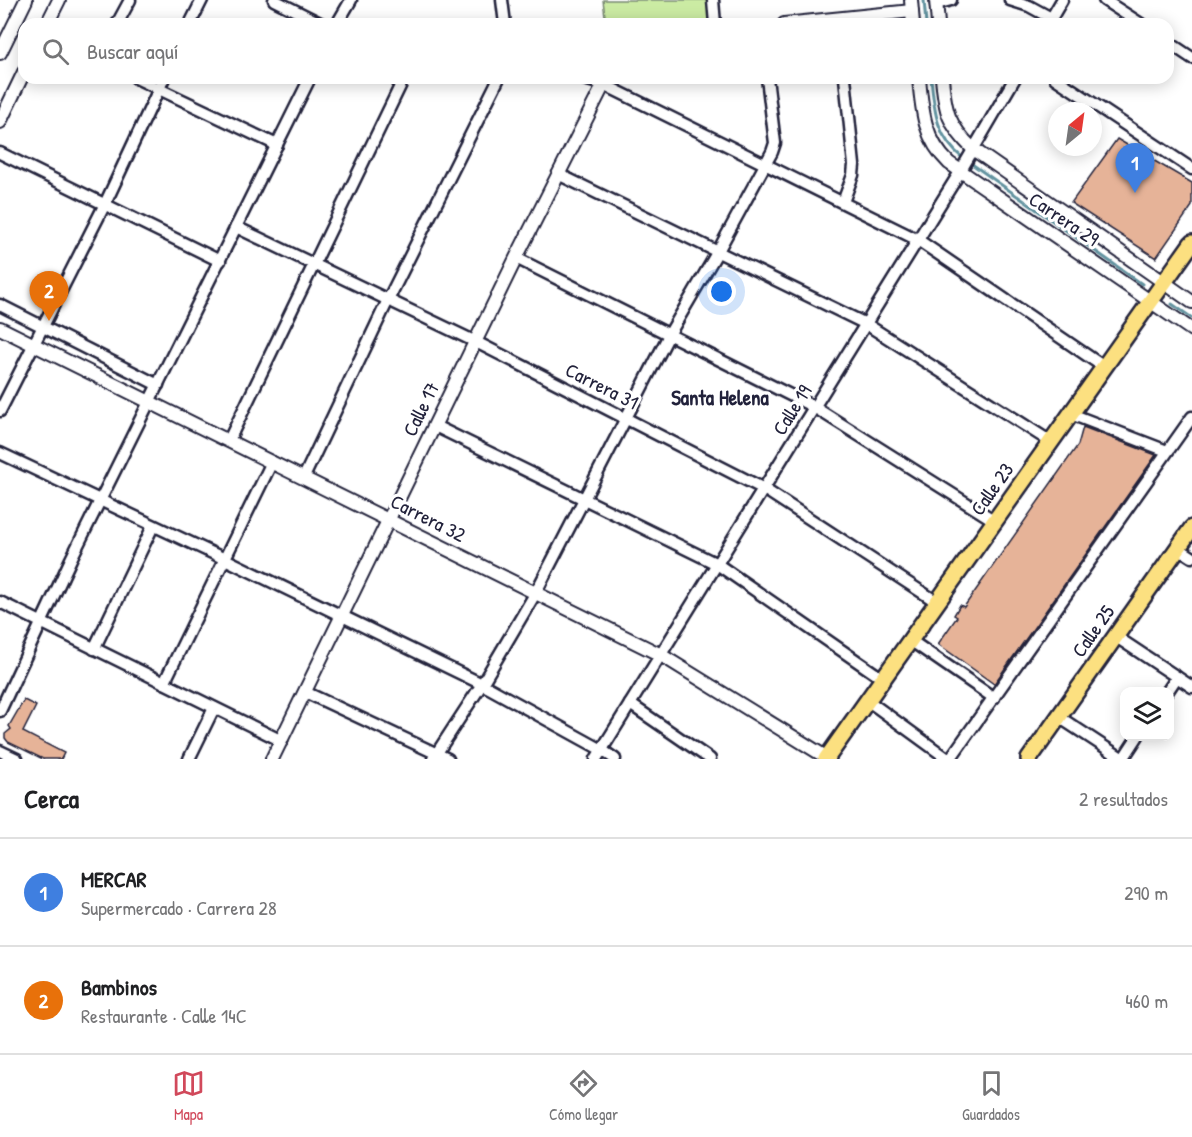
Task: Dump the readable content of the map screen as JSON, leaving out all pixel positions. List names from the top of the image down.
{
  "streets": {
    "main road": ["Calle 23", "Calle 25"],
    "street": [
      "Carrera 29",
      "Carrera 31",
      "Calle 17",
      "Calle 19",
      "Carrera 32"
    ]
  },
  "crossings": [
    ["Carrera 29", "Calle 19"],
    ["Carrera 29", "Calle 23"],
    ["Carrera 31", "Calle 17"],
    ["Carrera 31", "Calle 19"],
    ["Carrera 31", "Calle 23"],
    ["Calle 17", "Carrera 32"],
    ["Calle 19", "Carrera 32"],
    ["Calle 23", "Carrera 32"]
  ],
  "districts": ["Santa Helena"],
  "north": "top right",
  "page": {
    "search": "Buscar aquí",
    "pins": ["1", "2"],
    "heading": ["Cerca", "2 resultados"],
    "list": [
      {
        "mark": "1",
        "name": "MERCAR",
        "note": "Supermercado · Carrera 28",
        "value": "290 m"
      },
      {
        "mark": "2",
        "name": "Bambinos",
        "note": "Restaurante · Calle 14C",
        "value": "460 m"
      }
    ],
    "nav": ["Mapa", "Cómo llegar", "Guardados"]
  }
}
